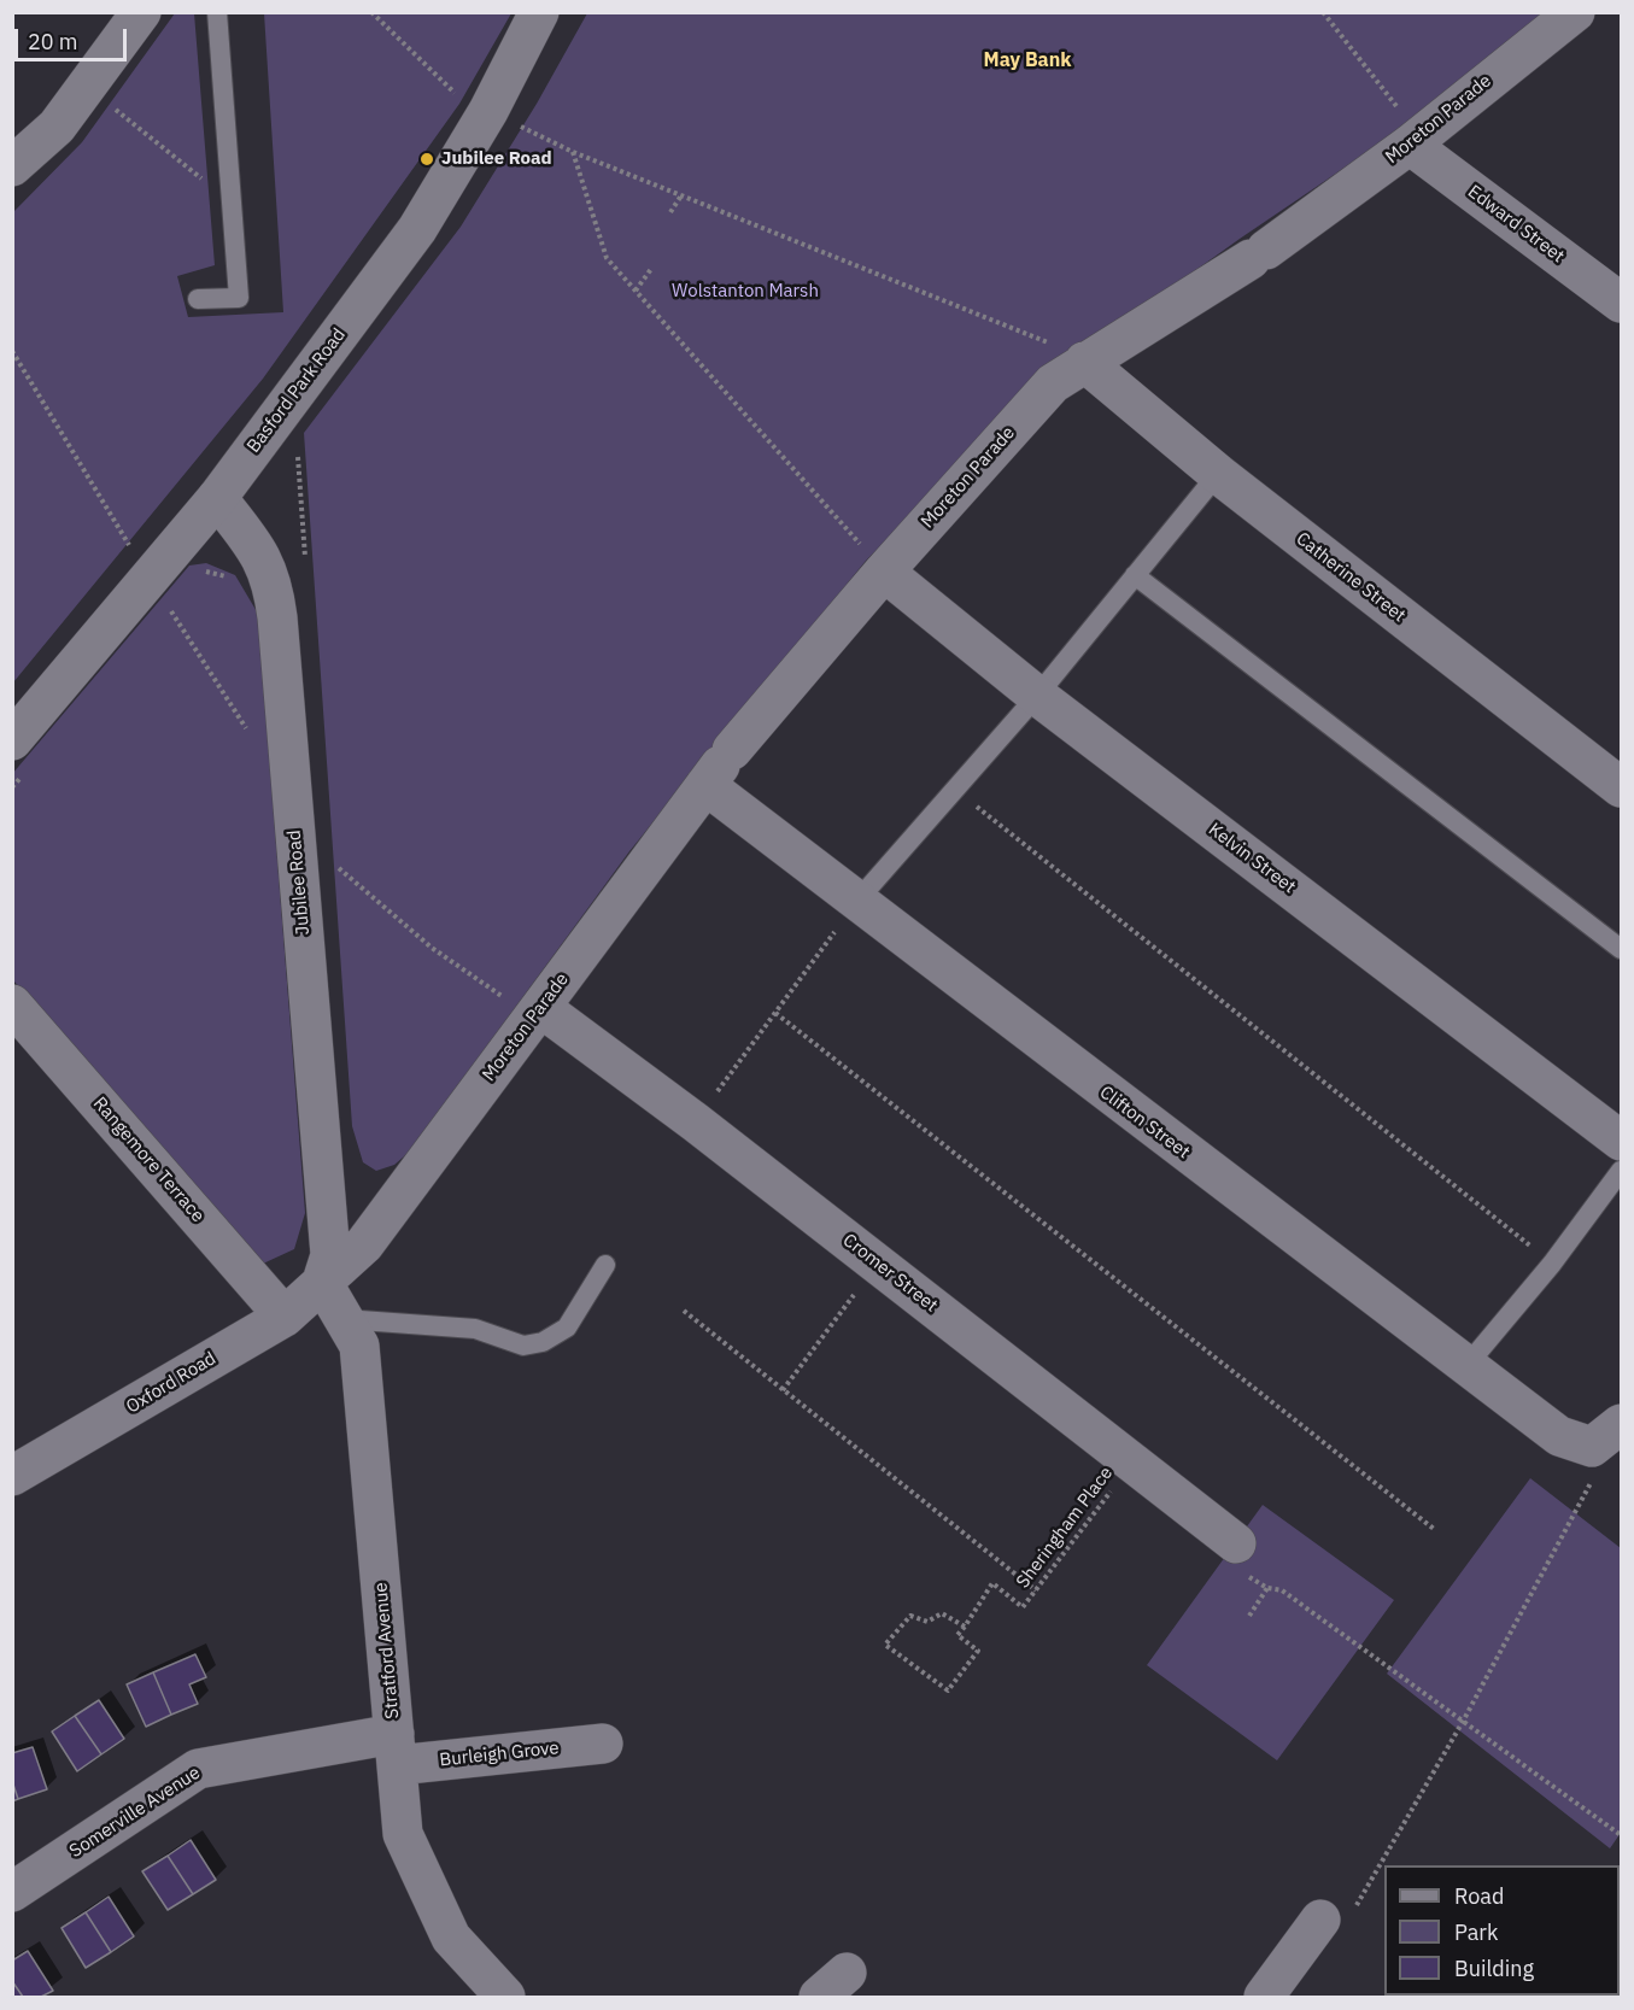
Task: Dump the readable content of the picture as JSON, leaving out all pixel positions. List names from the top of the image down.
{
  "streets": {
    "street": [
      "Moreton Parade",
      "Edward Street",
      "Basford Park Road",
      "Catherine Street",
      "Kelvin Street",
      "Jubilee Road",
      "Clifton Street",
      "Rangemore Terrace",
      "Cromer Street",
      "Oxford Road",
      "Stratford Avenue",
      "Burleigh Grove",
      "Somerville Avenue"
    ],
    "path": ["Sheringham Place"]
  },
  "crossings": [
    ["Moreton Parade", "Edward Street"],
    ["Moreton Parade", "Catherine Street"],
    ["Moreton Parade", "Kelvin Street"],
    ["Moreton Parade", "Jubilee Road"],
    ["Moreton Parade", "Clifton Street"],
    ["Moreton Parade", "Cromer Street"],
    ["Moreton Parade", "Oxford Road"],
    ["Moreton Parade", "Stratford Avenue"],
    ["Basford Park Road", "Jubilee Road"],
    ["Jubilee Road", "Oxford Road"],
    ["Jubilee Road", "Stratford Avenue"],
    ["Rangemore Terrace", "Oxford Road"],
    ["Cromer Street", "Sheringham Place"],
    ["Oxford Road", "Stratford Avenue"],
    ["Stratford Avenue", "Burleigh Grove"],
    ["Stratford Avenue", "Somerville Avenue"],
    ["Burleigh Grove", "Somerville Avenue"]
  ],
  "districts": ["May Bank"],
  "parks": ["Wolstanton Marsh"],
  "places": ["Jubilee Road"],
  "legend": ["Road", "Park", "Building"],
  "scale_bar": "20 m"
}
